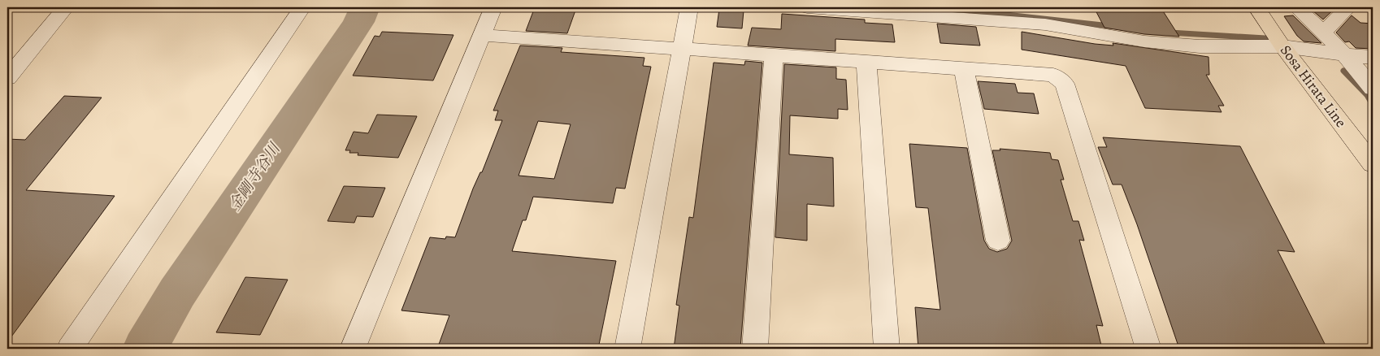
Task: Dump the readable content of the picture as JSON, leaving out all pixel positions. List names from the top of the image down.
{
  "streets": {
    "main road": ["Sosa Hirata Line"]
  },
  "water": ["金剛寺谷川"]
}
